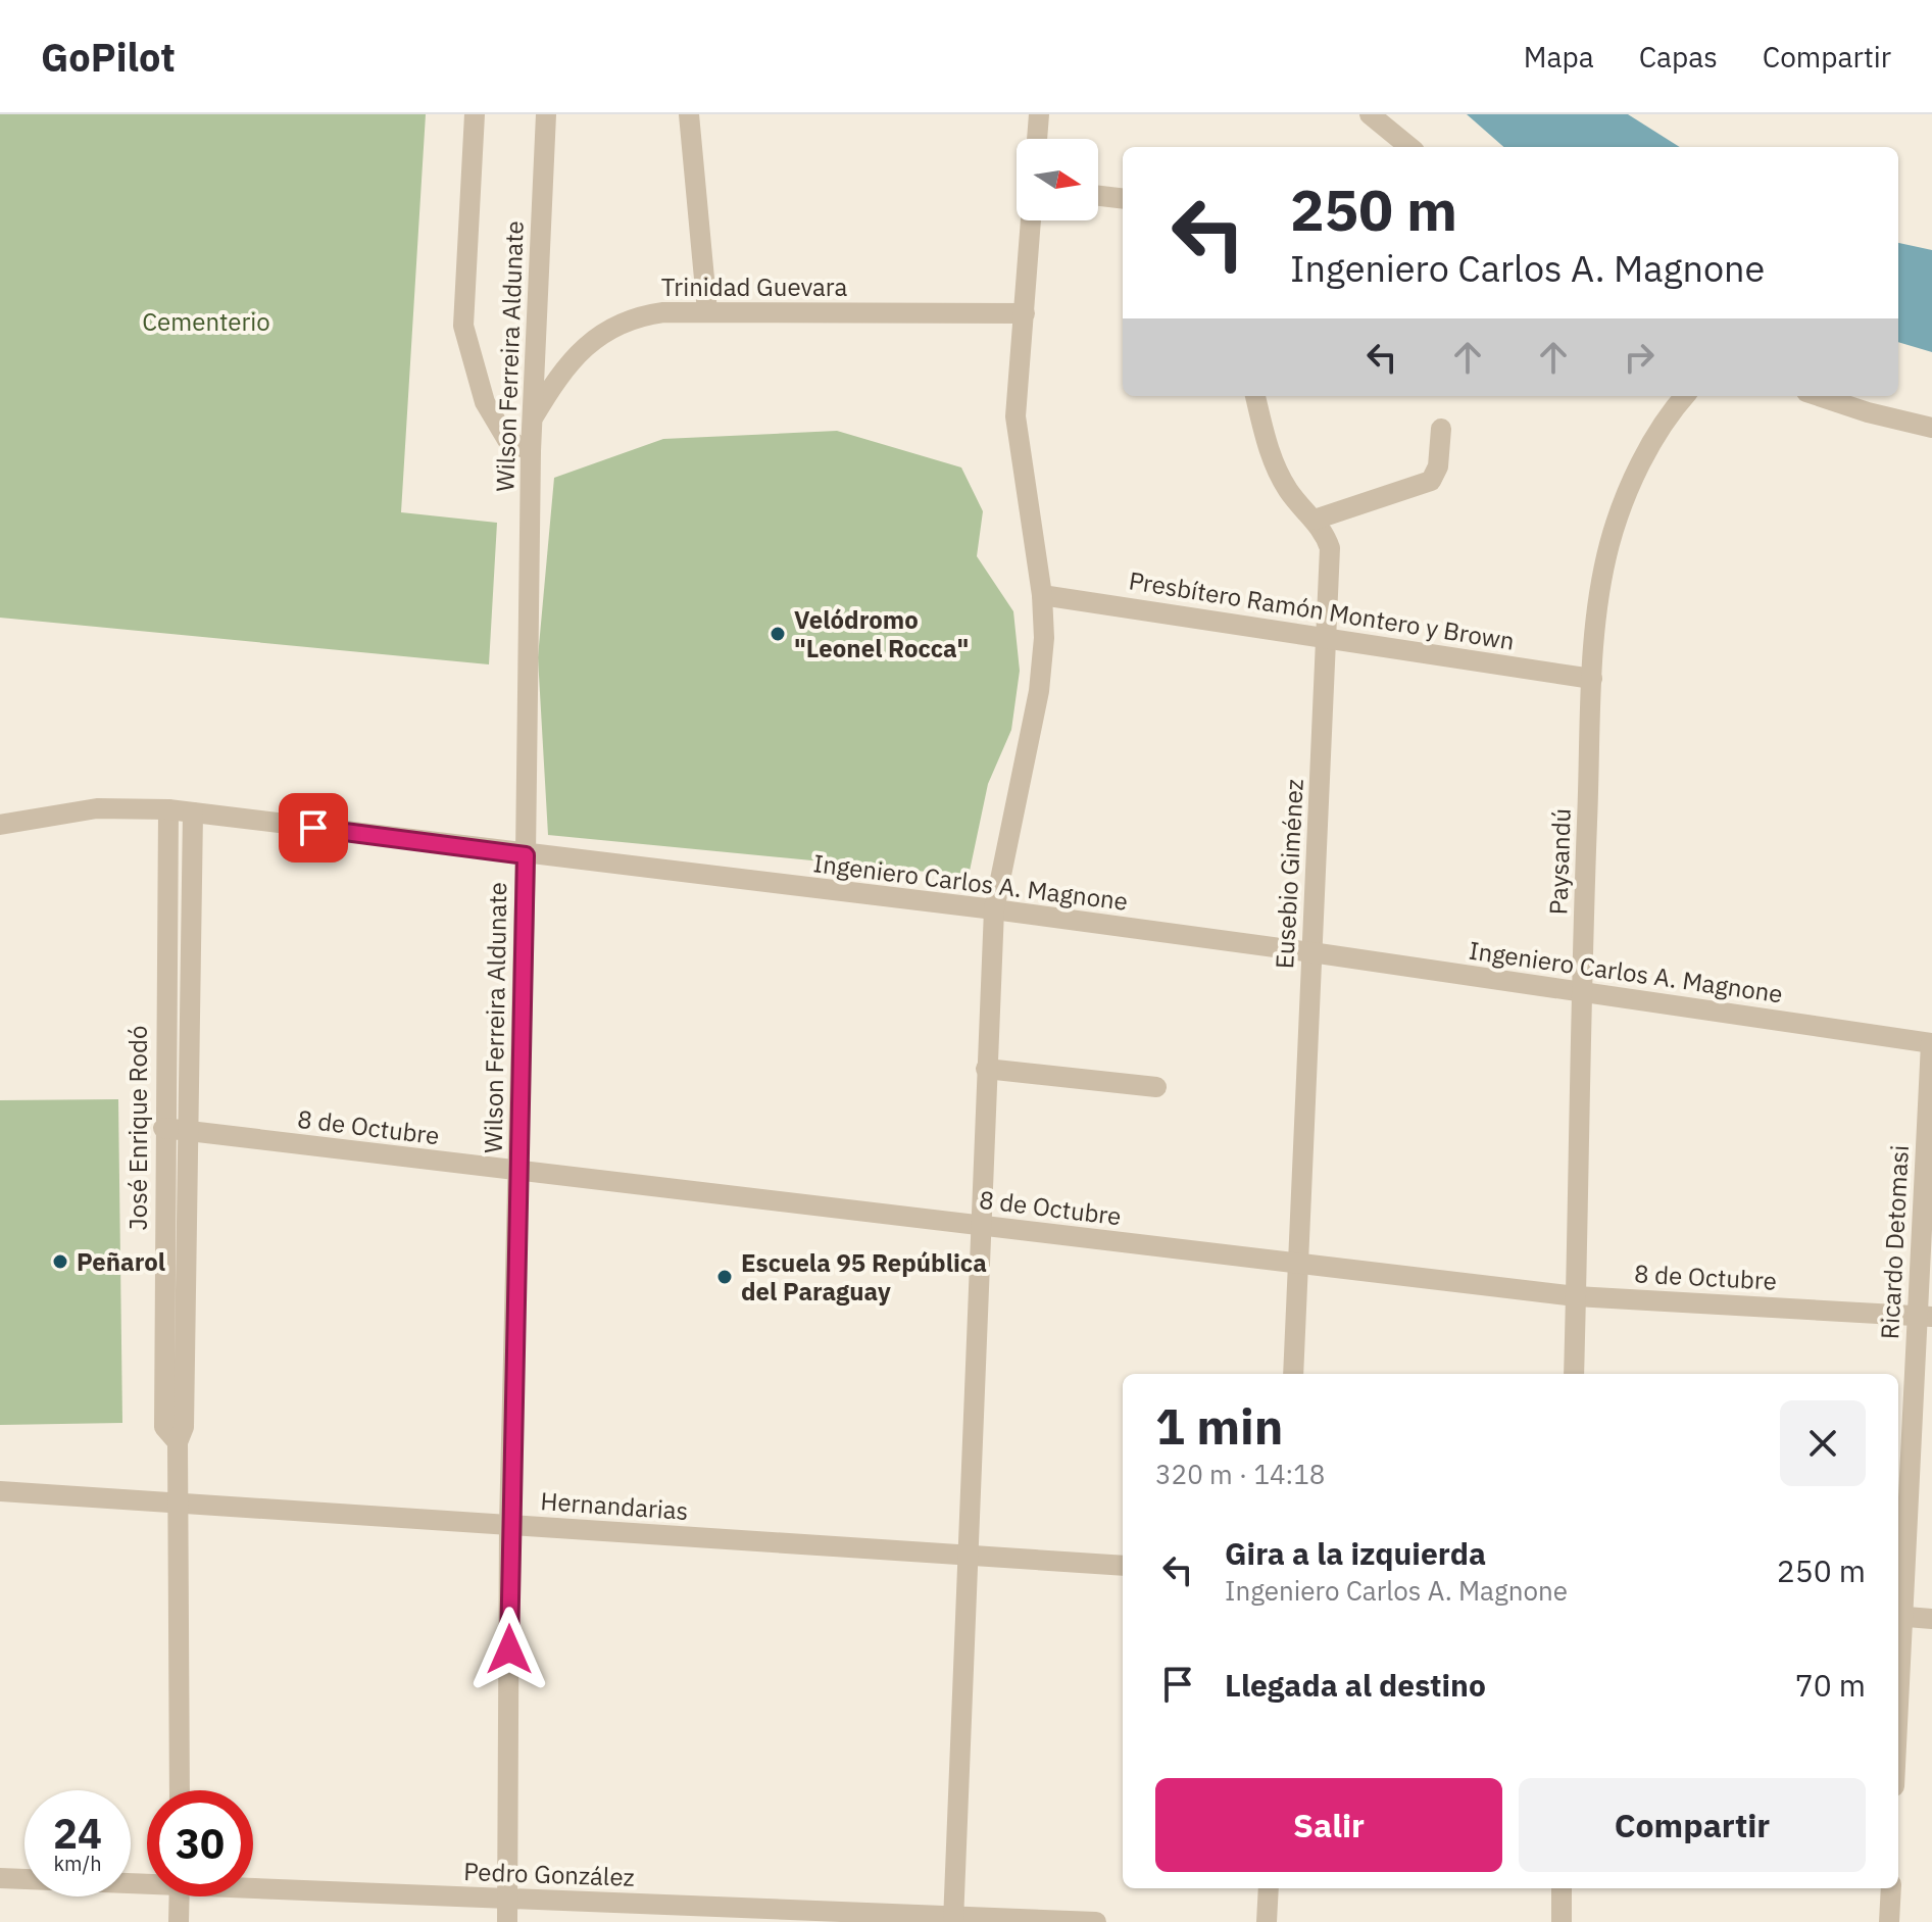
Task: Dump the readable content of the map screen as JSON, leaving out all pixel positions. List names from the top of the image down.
{
  "streets": {
    "street": [
      "Trinidad Guevara",
      "Wilson Ferreira Aldunate",
      "Presbítero Ramón Montero y Brown",
      "Paysandú",
      "Eusebio Giménez",
      "Ingeniero Carlos A. Magnone",
      "8 de Octubre",
      "José Enrique Rodó",
      "Ricardo Detomasi",
      "Hernandarias",
      "Pedro González"
    ]
  },
  "crossings": [
    ["Trinidad Guevara", "Wilson Ferreira Aldunate"],
    ["Wilson Ferreira Aldunate", "Ingeniero Carlos A. Magnone"],
    ["Wilson Ferreira Aldunate", "8 de Octubre"],
    ["Wilson Ferreira Aldunate", "Hernandarias"],
    ["Wilson Ferreira Aldunate", "Pedro González"],
    ["Presbítero Ramón Montero y Brown", "Paysandú"],
    ["Presbítero Ramón Montero y Brown", "Eusebio Giménez"],
    ["Paysandú", "Ingeniero Carlos A. Magnone"],
    ["Paysandú", "8 de Octubre"],
    ["Eusebio Giménez", "Ingeniero Carlos A. Magnone"],
    ["Eusebio Giménez", "8 de Octubre"],
    ["Ingeniero Carlos A. Magnone", "José Enrique Rodó"],
    ["Ingeniero Carlos A. Magnone", "Ricardo Detomasi"],
    ["8 de Octubre", "José Enrique Rodó"],
    ["8 de Octubre", "Ricardo Detomasi"],
    ["José Enrique Rodó", "Hernandarias"]
  ],
  "parks": ["Cementerio"],
  "places": ["Velódromo \"Leonel Rocca\"", "Peñarol", "Escuela 95 República del Paraguay"],
  "north": "right",
  "page": {
    "header": "GoPilot",
    "nav": ["Mapa", "Capas", "Compartir"],
    "turn": ["250 m", "Ingeniero Carlos A. Magnone"],
    "heading": ["1 min", "320 m · 14:18"],
    "list": [
      {
        "name": "Gira a la izquierda",
        "note": "Ingeniero Carlos A. Magnone",
        "value": "250 m"
      },
      {
        "name": "Llegada al destino",
        "value": "70 m"
      }
    ],
    "buttons": ["Salir", "Compartir"],
    "speed": "24 km/h",
    "limit": "30"
  }
}
